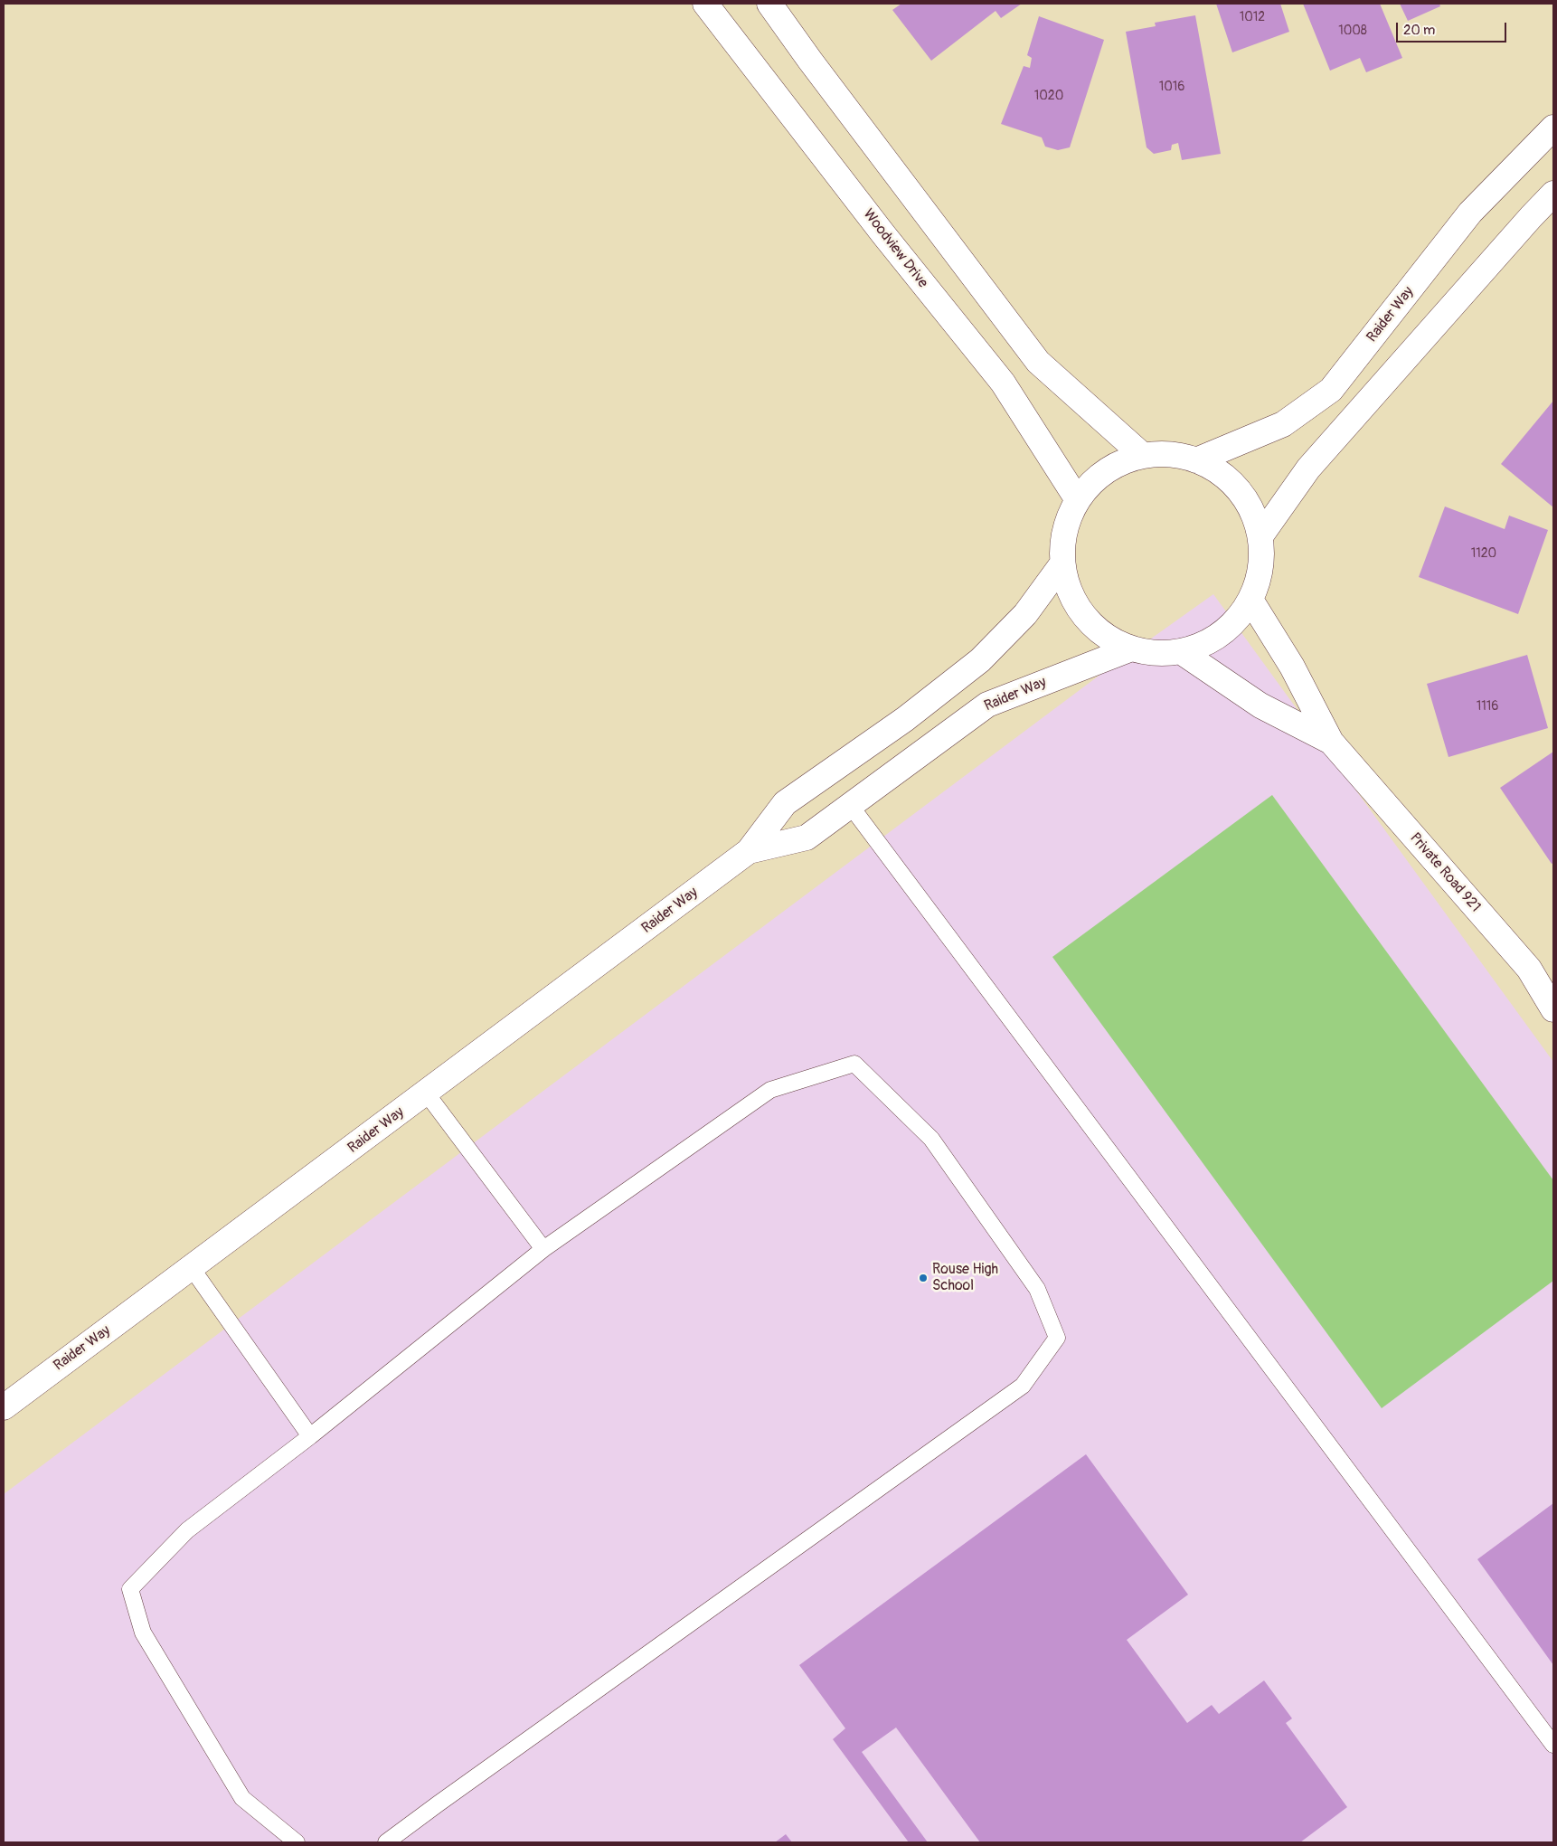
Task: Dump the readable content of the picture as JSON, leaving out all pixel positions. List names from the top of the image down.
{
  "streets": {
    "street": ["Woodview Drive", "Raider Way", "Private Road 921"]
  },
  "places": ["Rouse High School"],
  "house_numbers": [
    "1012",
    "1008",
    "1016",
    "1020",
    "1120",
    "1116"
  ],
  "scale_bar": "20 m"
}
